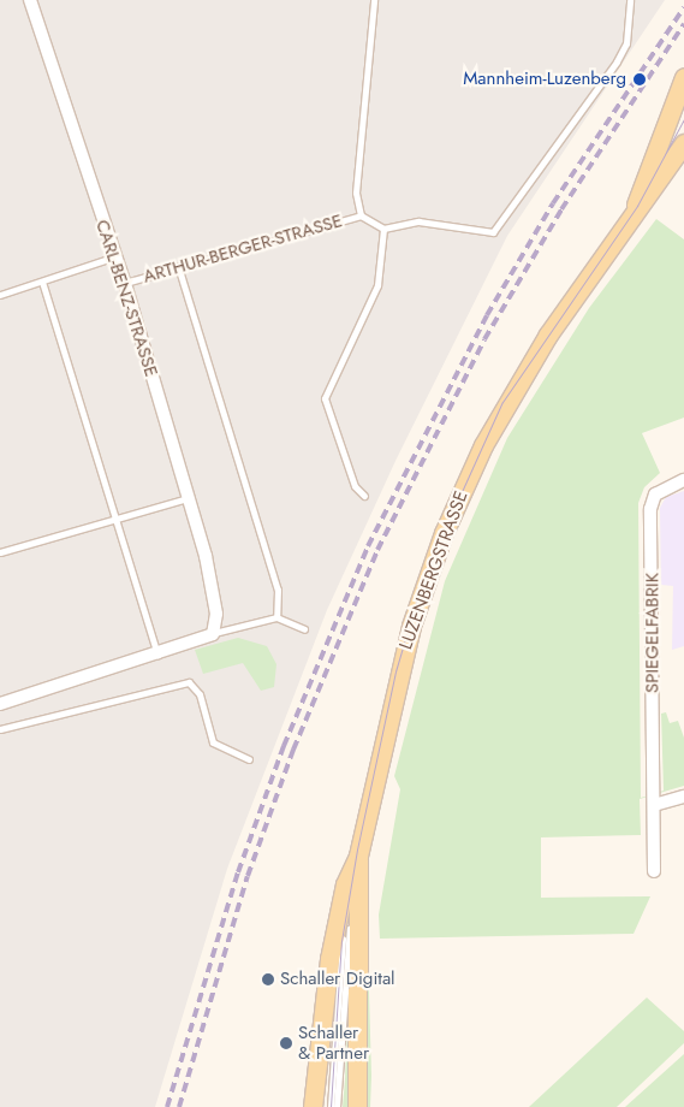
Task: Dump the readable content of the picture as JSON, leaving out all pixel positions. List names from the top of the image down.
{
  "streets": {
    "main road": ["LUZENBERGSTRASSE"],
    "street": ["CARL-BENZ-STRASSE", "SPIEGELFABRIK"],
    "lane": ["ARTHUR-BERGER-STRASSE"]
  },
  "crossings": [
    ["ARTHUR-BERGER-STRASSE", "CARL-BENZ-STRASSE"]
  ],
  "places": ["Mannheim-Luzenberg", "Schaller Digital", "Schaller & Partner"]
}
